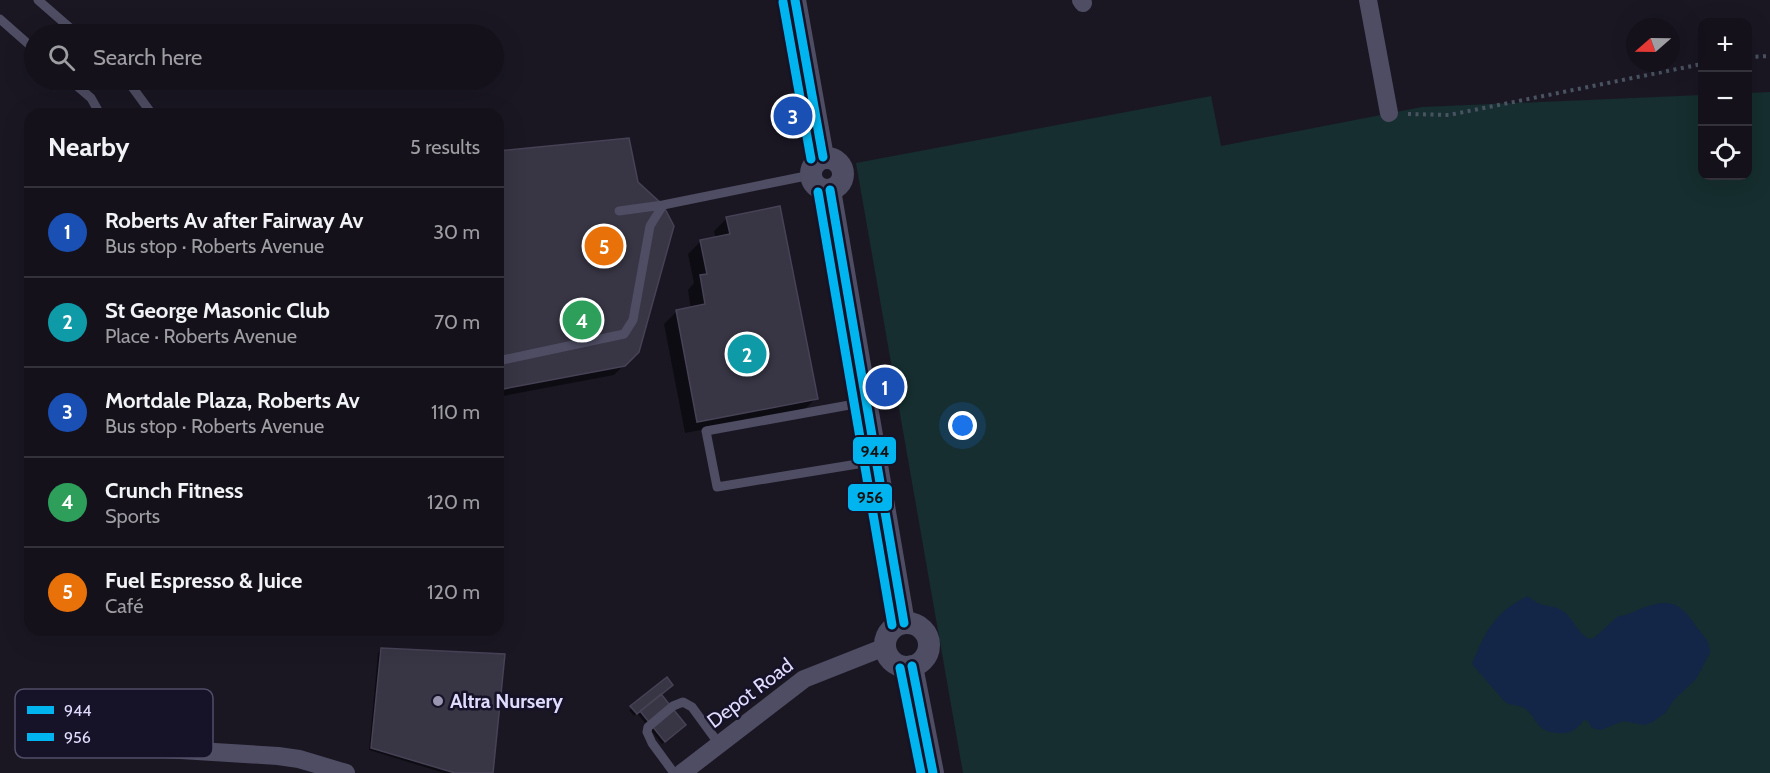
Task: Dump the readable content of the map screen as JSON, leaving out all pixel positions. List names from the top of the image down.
{
  "streets": {
    "street": ["Depot Road"]
  },
  "places": ["Altra Nursery"],
  "lines": ["transit line 944", "transit line 956"],
  "legend": ["944", "956"],
  "north": "left",
  "page": {
    "map_buttons": ["+", "−"],
    "search": "Search here",
    "pins": [
      "3",
      "5",
      "4",
      "2",
      "1"
    ],
    "heading": ["Nearby", "5 results"],
    "list": [
      {
        "mark": "1",
        "name": "Roberts Av after Fairway Av",
        "note": "Bus stop · Roberts Avenue",
        "value": "30 m"
      },
      {
        "mark": "2",
        "name": "St George Masonic Club",
        "note": "Place · Roberts Avenue",
        "value": "70 m"
      },
      {
        "mark": "3",
        "name": "Mortdale Plaza, Roberts Av",
        "note": "Bus stop · Roberts Avenue",
        "value": "110 m"
      },
      {
        "mark": "4",
        "name": "Crunch Fitness",
        "note": "Sports",
        "value": "120 m"
      },
      {
        "mark": "5",
        "name": "Fuel Espresso & Juice",
        "note": "Café",
        "value": "120 m"
      }
    ]
  }
}
